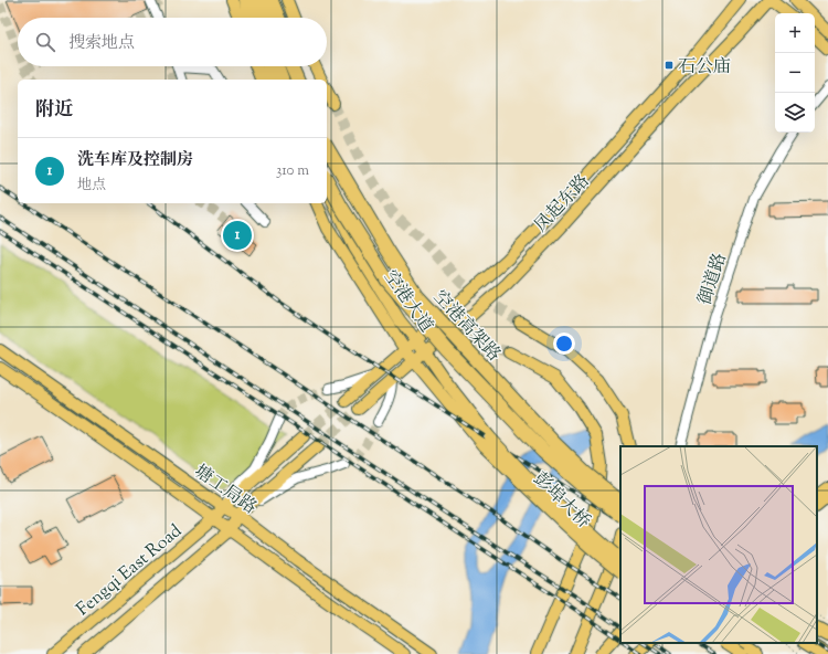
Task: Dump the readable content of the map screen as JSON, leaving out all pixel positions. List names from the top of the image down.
{
  "streets": {
    "highway": ["空港高架路"],
    "main road": [
      "凤起东路",
      "空港大道",
      "塘工局路",
      "彭埠大桥",
      "Fengqi East Road"
    ],
    "street": ["御道路"]
  },
  "crossings": [
    ["凤起东路", "空港大道"],
    ["空港大道", "彭埠大桥"],
    ["塘工局路", "Fengqi East Road"]
  ],
  "places": {
    "transit": ["石公庙"]
  },
  "page": {
    "map_buttons": ["+", "−"],
    "search": "搜索地点",
    "heading": "附近",
    "list": [
      {
        "mark": "1",
        "name": "洗车库及控制房",
        "note": "地点",
        "value": "310 m"
      }
    ],
    "pins": "1"
  }
}
